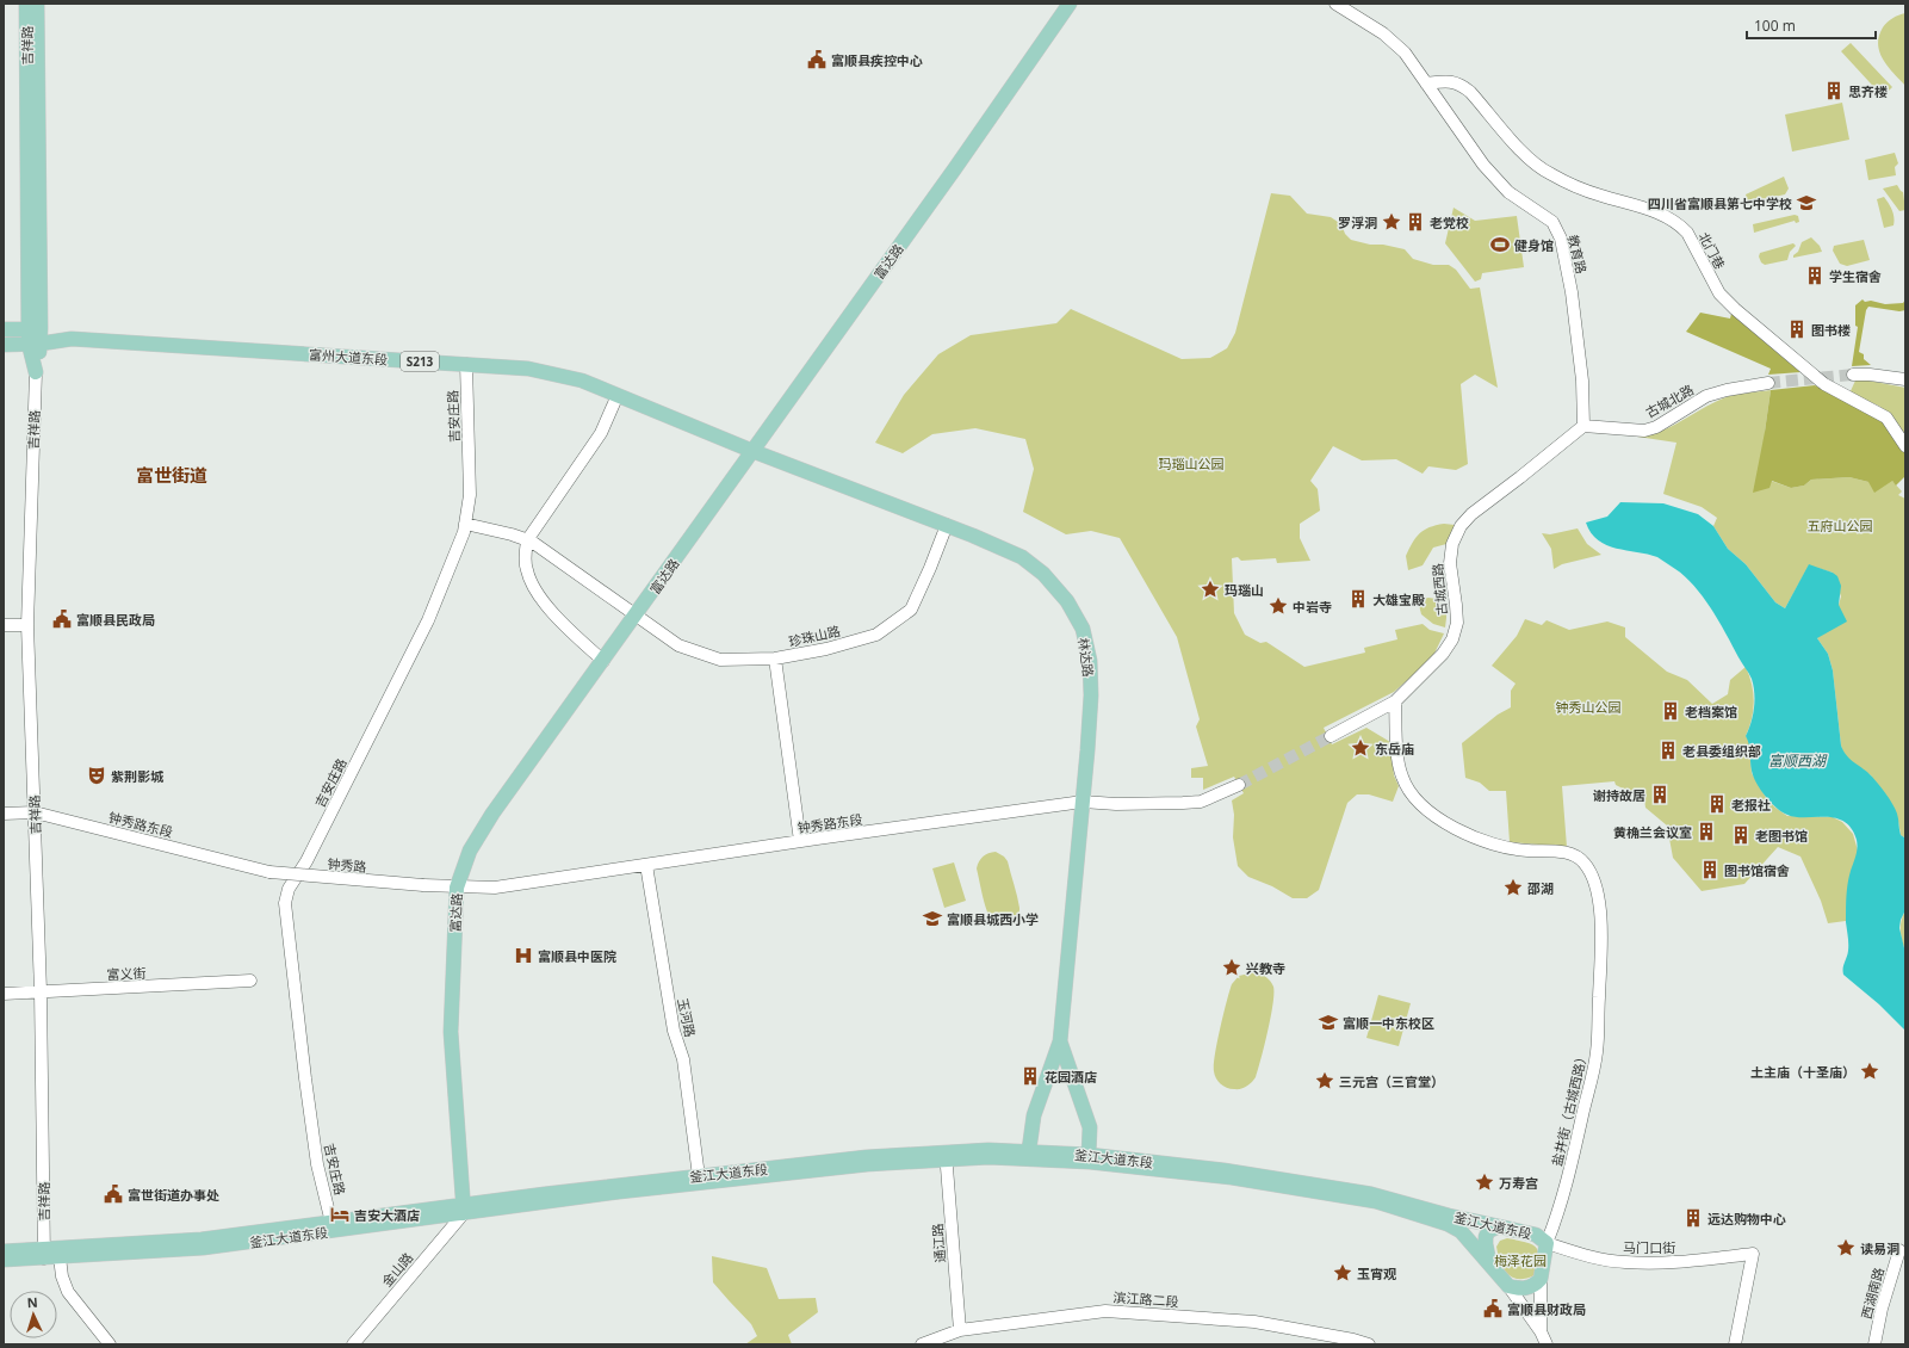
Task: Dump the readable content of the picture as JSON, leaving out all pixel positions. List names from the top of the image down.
{
  "streets": {
    "main road": [
      "吉祥路",
      "富达路",
      "富州大道东段",
      "S213",
      "林达路",
      "釜江大道东段"
    ],
    "street": [
      "北门巷",
      "教育路",
      "古城北路",
      "吉安庄路",
      "古城西路",
      "珍珠山路",
      "钟秀路东段",
      "钟秀路",
      "富义街",
      "玉河路",
      "盐井街（古城西路）",
      "通江路",
      "马门口街",
      "金山路",
      "西湖南路",
      "滨江路二段"
    ]
  },
  "crossings": [
    ["吉祥路", "S213"],
    ["吉祥路", "钟秀路东段"],
    ["吉祥路", "富义街"],
    ["吉祥路", "釜江大道东段"],
    ["北门巷", "教育路"],
    ["教育路", "古城北路"],
    ["教育路", "古城西路"],
    ["富达路", "富州大道东段"],
    ["富达路", "珍珠山路"],
    ["富达路", "林达路"],
    ["富达路", "钟秀路东段"],
    ["富达路", "釜江大道东段"],
    ["富达路", "金山路"],
    ["富州大道东段", "S213"],
    ["富州大道东段", "吉安庄路"],
    ["富州大道东段", "林达路"],
    ["古城北路", "古城西路"],
    ["吉安庄路", "珍珠山路"],
    ["吉安庄路", "釜江大道东段"],
    ["古城西路", "盐井街（古城西路）"],
    ["珍珠山路", "林达路"],
    ["林达路", "钟秀路东段"],
    ["钟秀路东段", "钟秀路"],
    ["钟秀路东段", "玉河路"],
    ["玉河路", "釜江大道东段"],
    ["盐井街（古城西路）", "釜江大道东段"],
    ["盐井街（古城西路）", "马门口街"],
    ["釜江大道东段", "通江路"],
    ["釜江大道东段", "马门口街"],
    ["釜江大道东段", "金山路"],
    ["通江路", "滨江路二段"]
  ],
  "districts": ["富世街道"],
  "water": ["富顺西湖"],
  "parks": [
    "玛瑙山公园",
    "五府山公园",
    "钟秀山公园",
    "梅泽花园"
  ],
  "places": {
    "public building": [
      "富顺县疾控中心",
      "富顺县民政局",
      "富世街道办事处",
      "富顺县财政局"
    ],
    "building": [
      "思齐楼",
      "老党校",
      "学生宿舍",
      "图书楼",
      "大雄宝殿",
      "老档案馆",
      "老县委组织部",
      "谢持故居",
      "老报社",
      "黄桷兰会议室",
      "老图书馆",
      "图书馆宿舍",
      "花园酒店",
      "远达购物中心"
    ],
    "school or university": ["四川省富顺县第七中学校", "富顺县城西小学", "富顺一中东校区"],
    "place": [
      "罗浮洞",
      "玛瑙山",
      "中岩寺",
      "东岳庙",
      "邵湖",
      "兴教寺",
      "土主庙（十圣庙）",
      "三元宫（三官堂）",
      "万寿宫",
      "读易洞",
      "玉宵观"
    ],
    "sports": ["健身馆"],
    "theatre": ["紫荆影城"],
    "hospital": ["富顺县中医院"],
    "hotel": ["吉安大酒店"]
  },
  "scale_bar": "100 m",
  "north": "top"
}
